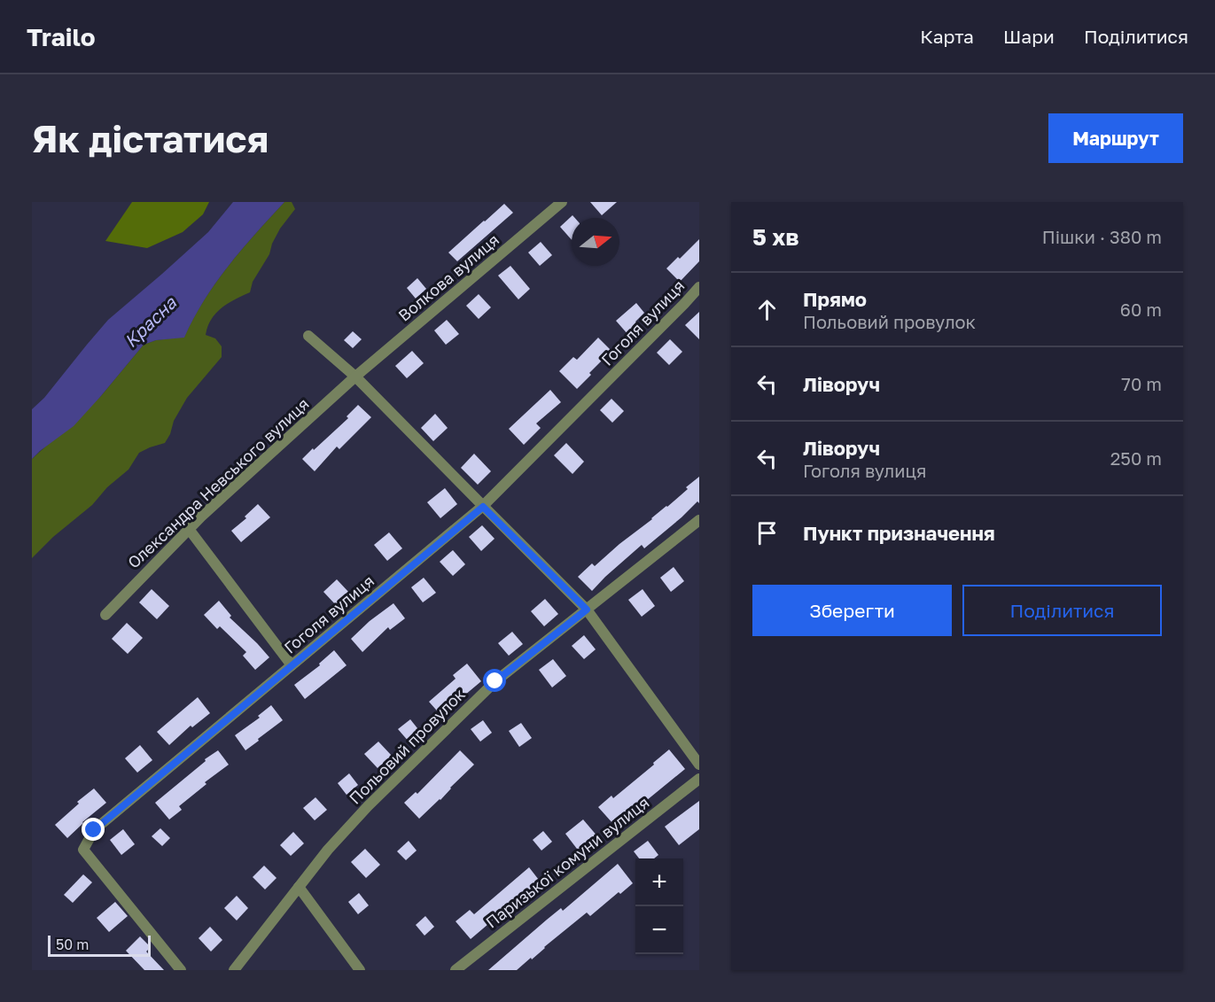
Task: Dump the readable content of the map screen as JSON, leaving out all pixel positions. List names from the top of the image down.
{
  "streets": {
    "street": [
      "Волкова вулиця",
      "Гоголя вулиця",
      "Олександра Невського вулиця",
      "Польовий провулок",
      "Паризької комуни вулиця"
    ]
  },
  "crossings": [
    ["Волкова вулиця", "Олександра Невського вулиця"]
  ],
  "water": ["Красна"],
  "scale_bar": "50 m",
  "north": "right",
  "page": {
    "header": "Trailo",
    "nav": ["Карта", "Шари", "Поділитися"],
    "buttons": [
      "Маршрут",
      ["Зберегти", "Поділитися"]
    ],
    "title": "Як дістатися",
    "heading": ["5 хв", "Пішки · 380 m"],
    "list": [
      ["Прямо", "Польовий провулок", "60 m"],
      ["Ліворуч", "70 m"],
      ["Ліворуч", "Гоголя вулиця", "250 m"],
      "Пункт призначення"
    ],
    "map_buttons": ["+", "−"],
    "scale": "50 m"
  }
}
